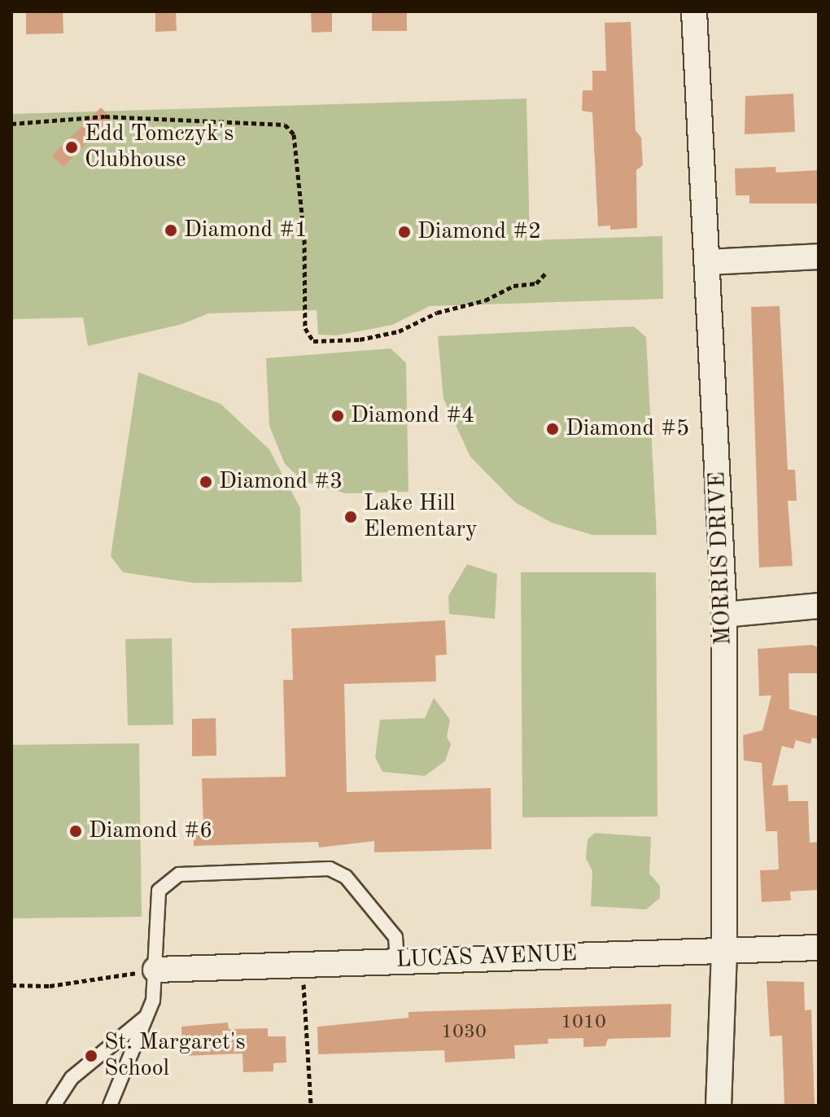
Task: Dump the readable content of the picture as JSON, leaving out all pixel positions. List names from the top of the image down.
{
  "streets": {
    "street": ["MORRIS DRIVE", "LUCAS AVENUE"]
  },
  "crossings": [
    ["MORRIS DRIVE", "LUCAS AVENUE"]
  ],
  "places": [
    "Edd Tomczyk's Clubhouse",
    "Diamond #1",
    "Diamond #2",
    "Diamond #4",
    "Diamond #5",
    "Diamond #3",
    "Lake Hill Elementary",
    "Diamond #6",
    "St. Margaret's School"
  ],
  "house_numbers": ["1010", "1030"]
}
